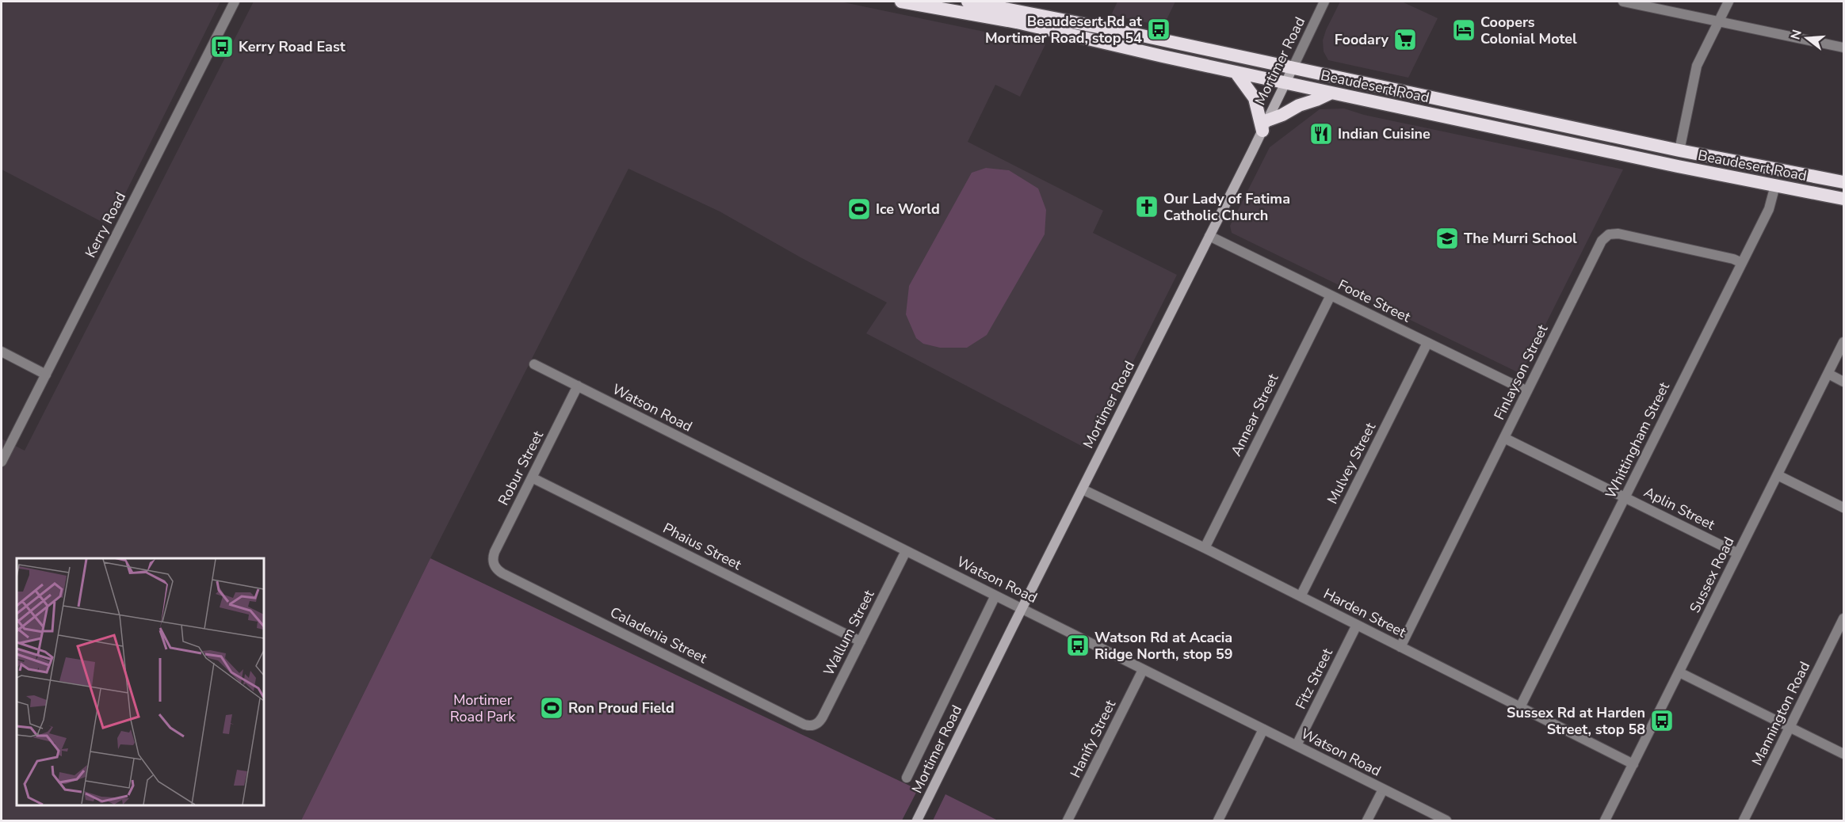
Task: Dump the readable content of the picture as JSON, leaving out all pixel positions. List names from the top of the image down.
{
  "streets": {
    "highway": ["Beaudesert Road"],
    "main road": ["Mortimer Road"],
    "street": [
      "Kerry Road",
      "Foote Street",
      "Finlayson Street",
      "Watson Road",
      "Annear Street",
      "Whittingham Street",
      "Mulvey Street",
      "Robur Street",
      "Aplin Street",
      "Phaius Street",
      "Sussex Road",
      "Harden Street",
      "Wallum Street",
      "Caladenia Street",
      "Fitz Street",
      "Mannington Road",
      "Hanify Street"
    ]
  },
  "crossings": [
    ["Mortimer Road", "Beaudesert Road"],
    ["Mortimer Road", "Foote Street"],
    ["Mortimer Road", "Watson Road"],
    ["Mortimer Road", "Harden Street"],
    ["Beaudesert Road", "Whittingham Street"],
    ["Foote Street", "Finlayson Street"],
    ["Foote Street", "Annear Street"],
    ["Foote Street", "Mulvey Street"],
    ["Finlayson Street", "Whittingham Street"],
    ["Finlayson Street", "Aplin Street"],
    ["Finlayson Street", "Harden Street"],
    ["Watson Road", "Robur Street"],
    ["Watson Road", "Wallum Street"],
    ["Watson Road", "Fitz Street"],
    ["Watson Road", "Hanify Street"],
    ["Annear Street", "Harden Street"],
    ["Whittingham Street", "Aplin Street"],
    ["Whittingham Street", "Harden Street"],
    ["Mulvey Street", "Harden Street"],
    ["Robur Street", "Phaius Street"],
    ["Robur Street", "Caladenia Street"],
    ["Aplin Street", "Sussex Road"],
    ["Phaius Street", "Wallum Street"],
    ["Sussex Road", "Harden Street"],
    ["Harden Street", "Fitz Street"],
    ["Wallum Street", "Caladenia Street"]
  ],
  "parks": ["Mortimer Road Park"],
  "places": {
    "bus stop": [
      "Beaudesert Rd at Mortimer Road, stop 54",
      "Kerry Road East",
      "Watson Rd at Acacia Ridge North, stop 59",
      "Sussex Rd at Harden Street, stop 58"
    ],
    "hotel": ["Coopers Colonial Motel"],
    "supermarket": ["Foodary"],
    "restaurant": ["Indian Cuisine"],
    "church": ["Our Lady of Fatima Catholic Church"],
    "sports": ["Ice World", "Ron Proud Field"],
    "school or university": ["The Murri School"]
  },
  "north": "left"
}
